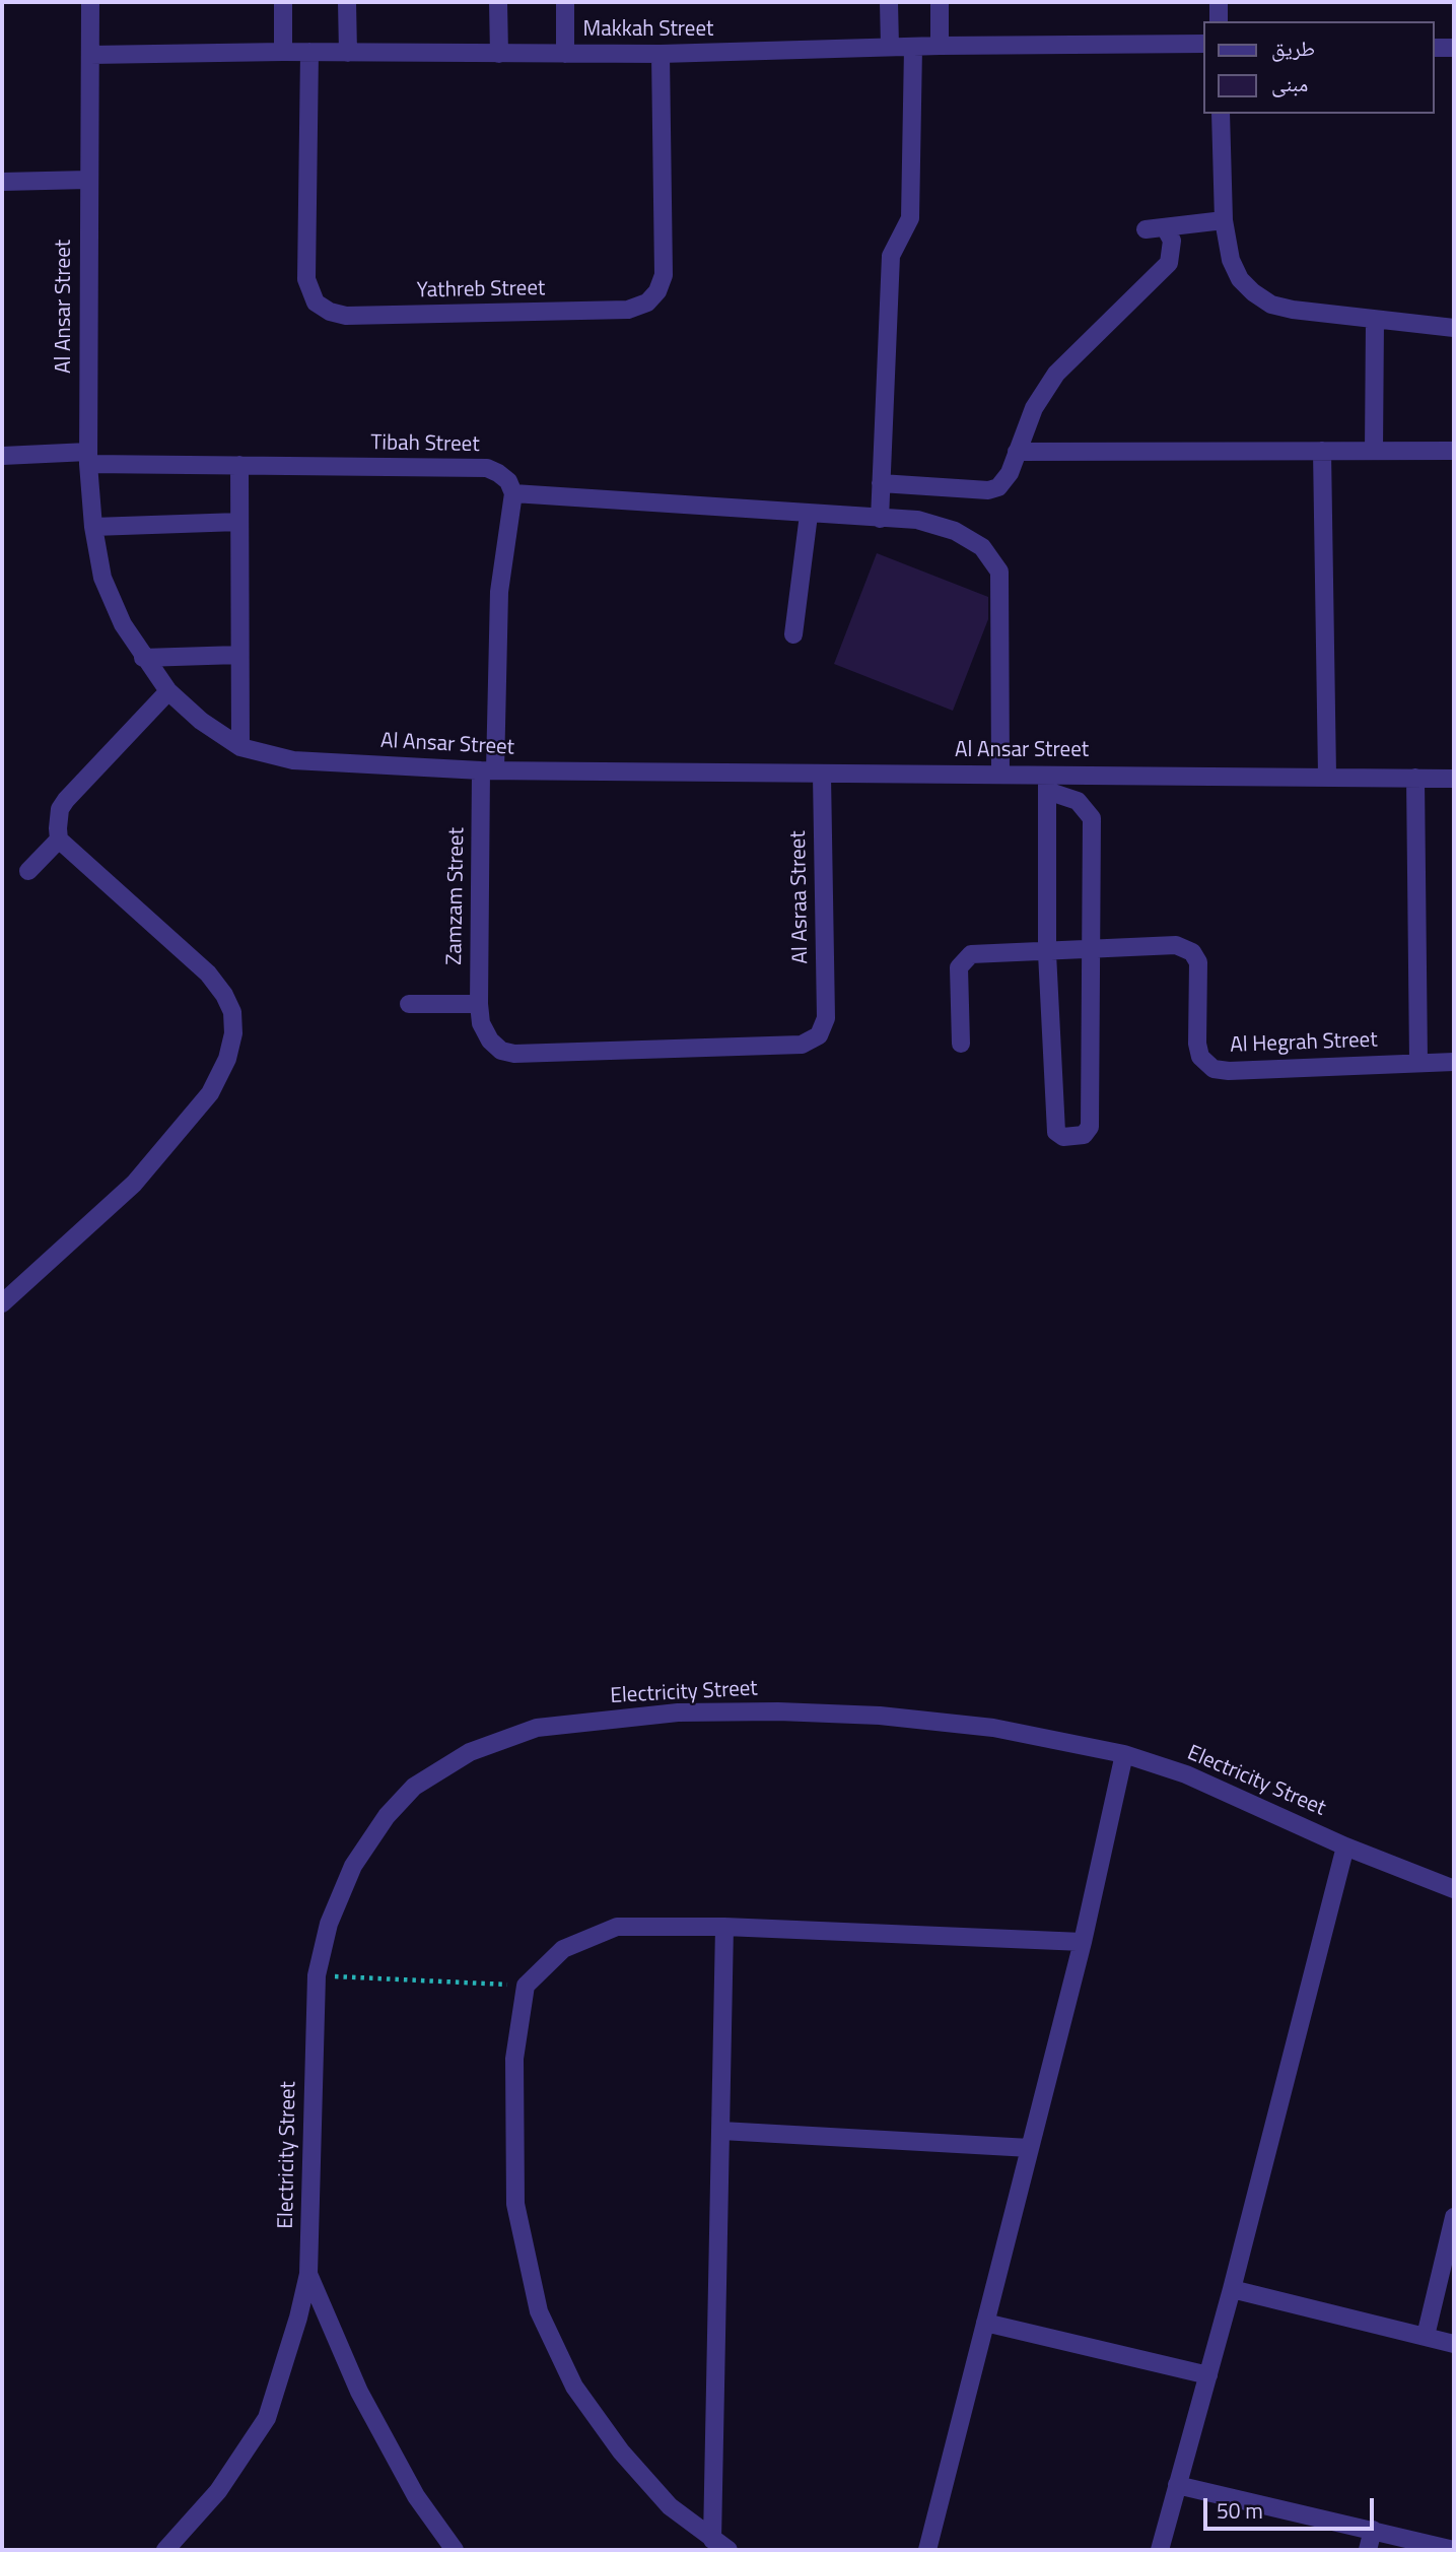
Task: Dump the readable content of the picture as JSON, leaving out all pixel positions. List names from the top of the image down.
{
  "streets": {
    "street": [
      "Makkah Street",
      "Yathreb Street",
      "Al Ansar Street",
      "Tibah Street",
      "Zamzam Street",
      "Al Asraa Street",
      "Al Hegrah Street",
      "Electricity Street"
    ]
  },
  "crossings": [
    ["Makkah Street", "Yathreb Street"],
    ["Makkah Street", "Al Ansar Street"],
    ["Al Ansar Street", "Tibah Street"],
    ["Al Ansar Street", "Zamzam Street"],
    ["Al Ansar Street", "Al Asraa Street"],
    ["Zamzam Street", "Al Asraa Street"]
  ],
  "legend": ["طريق", "مبنى"],
  "scale_bar": "50 m"
}
